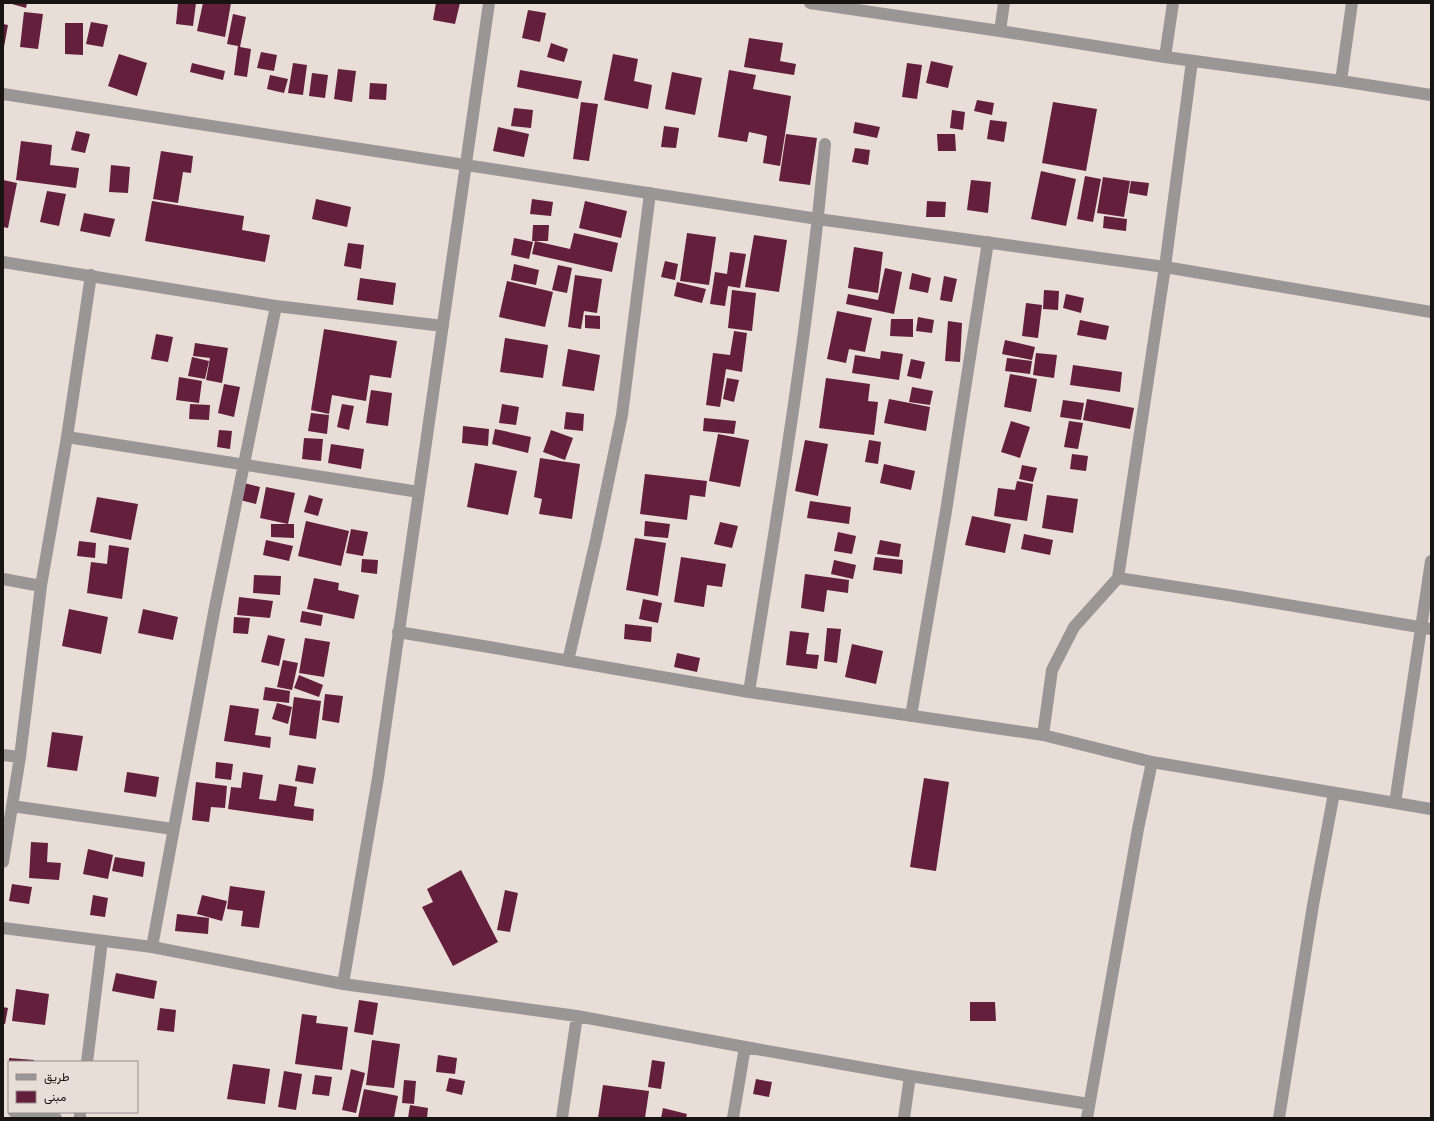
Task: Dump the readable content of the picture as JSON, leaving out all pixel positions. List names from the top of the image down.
{
  "legend": ["طريق", "مبنى"]
}
